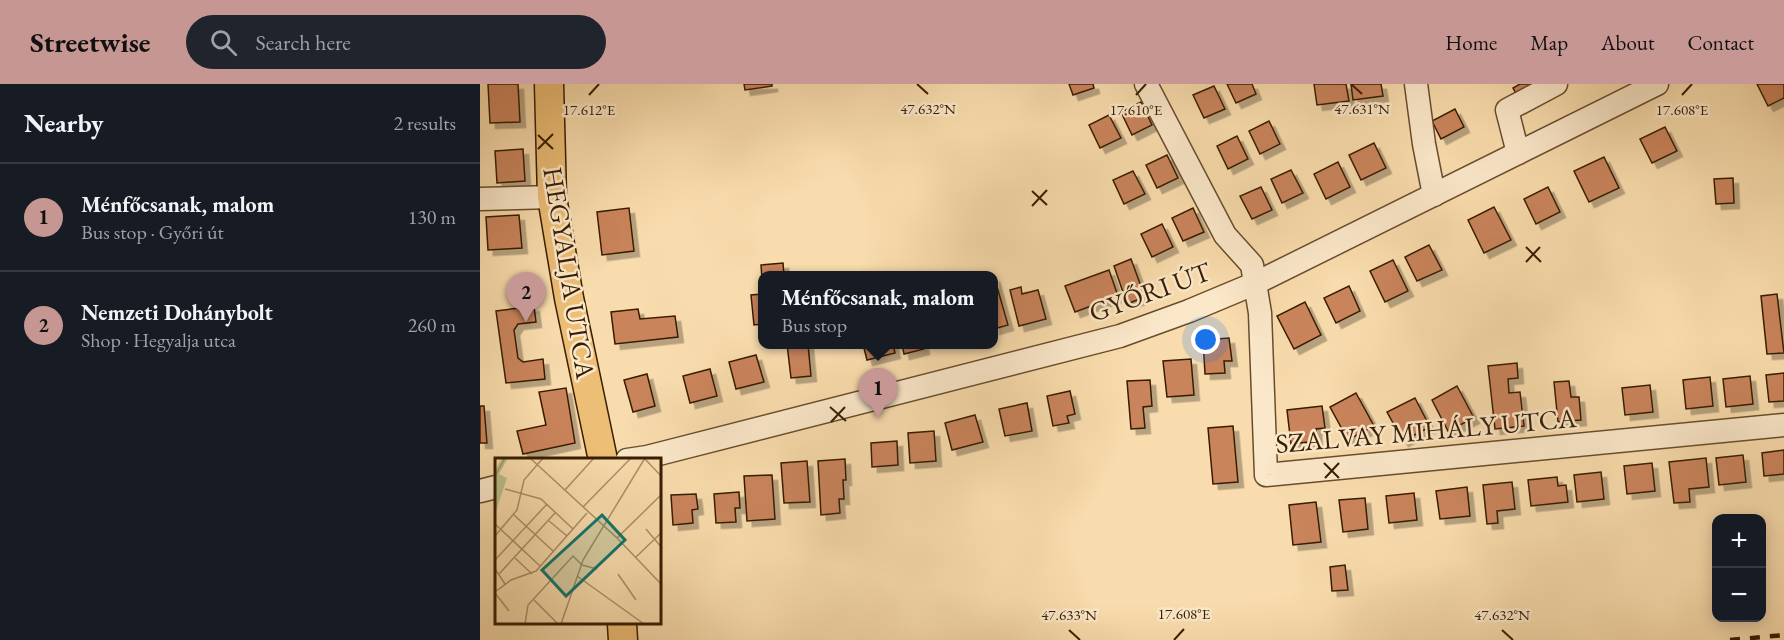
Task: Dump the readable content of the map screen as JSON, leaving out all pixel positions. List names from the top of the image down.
{
  "streets": {
    "main road": ["HEGYALJA UTCA"],
    "street": ["GYŐRI ÚT", "SZALVAY MIHÁLY UTCA"]
  },
  "crossings": [
    ["GYŐRI ÚT", "SZALVAY MIHÁLY UTCA"]
  ],
  "page": {
    "header": "Streetwise",
    "search": "Search here",
    "nav": [
      "Home",
      "Map",
      "About",
      "Contact"
    ],
    "heading": ["Nearby", "2 results"],
    "list": [
      {
        "mark": "1",
        "name": "Ménfőcsanak, malom",
        "note": "Bus stop · Győri út",
        "value": "130 m"
      },
      {
        "mark": "2",
        "name": "Nemzeti Dohánybolt",
        "note": "Shop · Hegyalja utca",
        "value": "260 m"
      }
    ],
    "popup": ["Ménfőcsanak, malom", "Bus stop"],
    "pins": ["2", "1"],
    "map_buttons": ["+", "−"]
  },
  "coordinates": [
    "47.631°N",
    "47.632°N",
    "17.612°E",
    "17.610°E",
    "17.608°E",
    "47.633°N"
  ]
}
